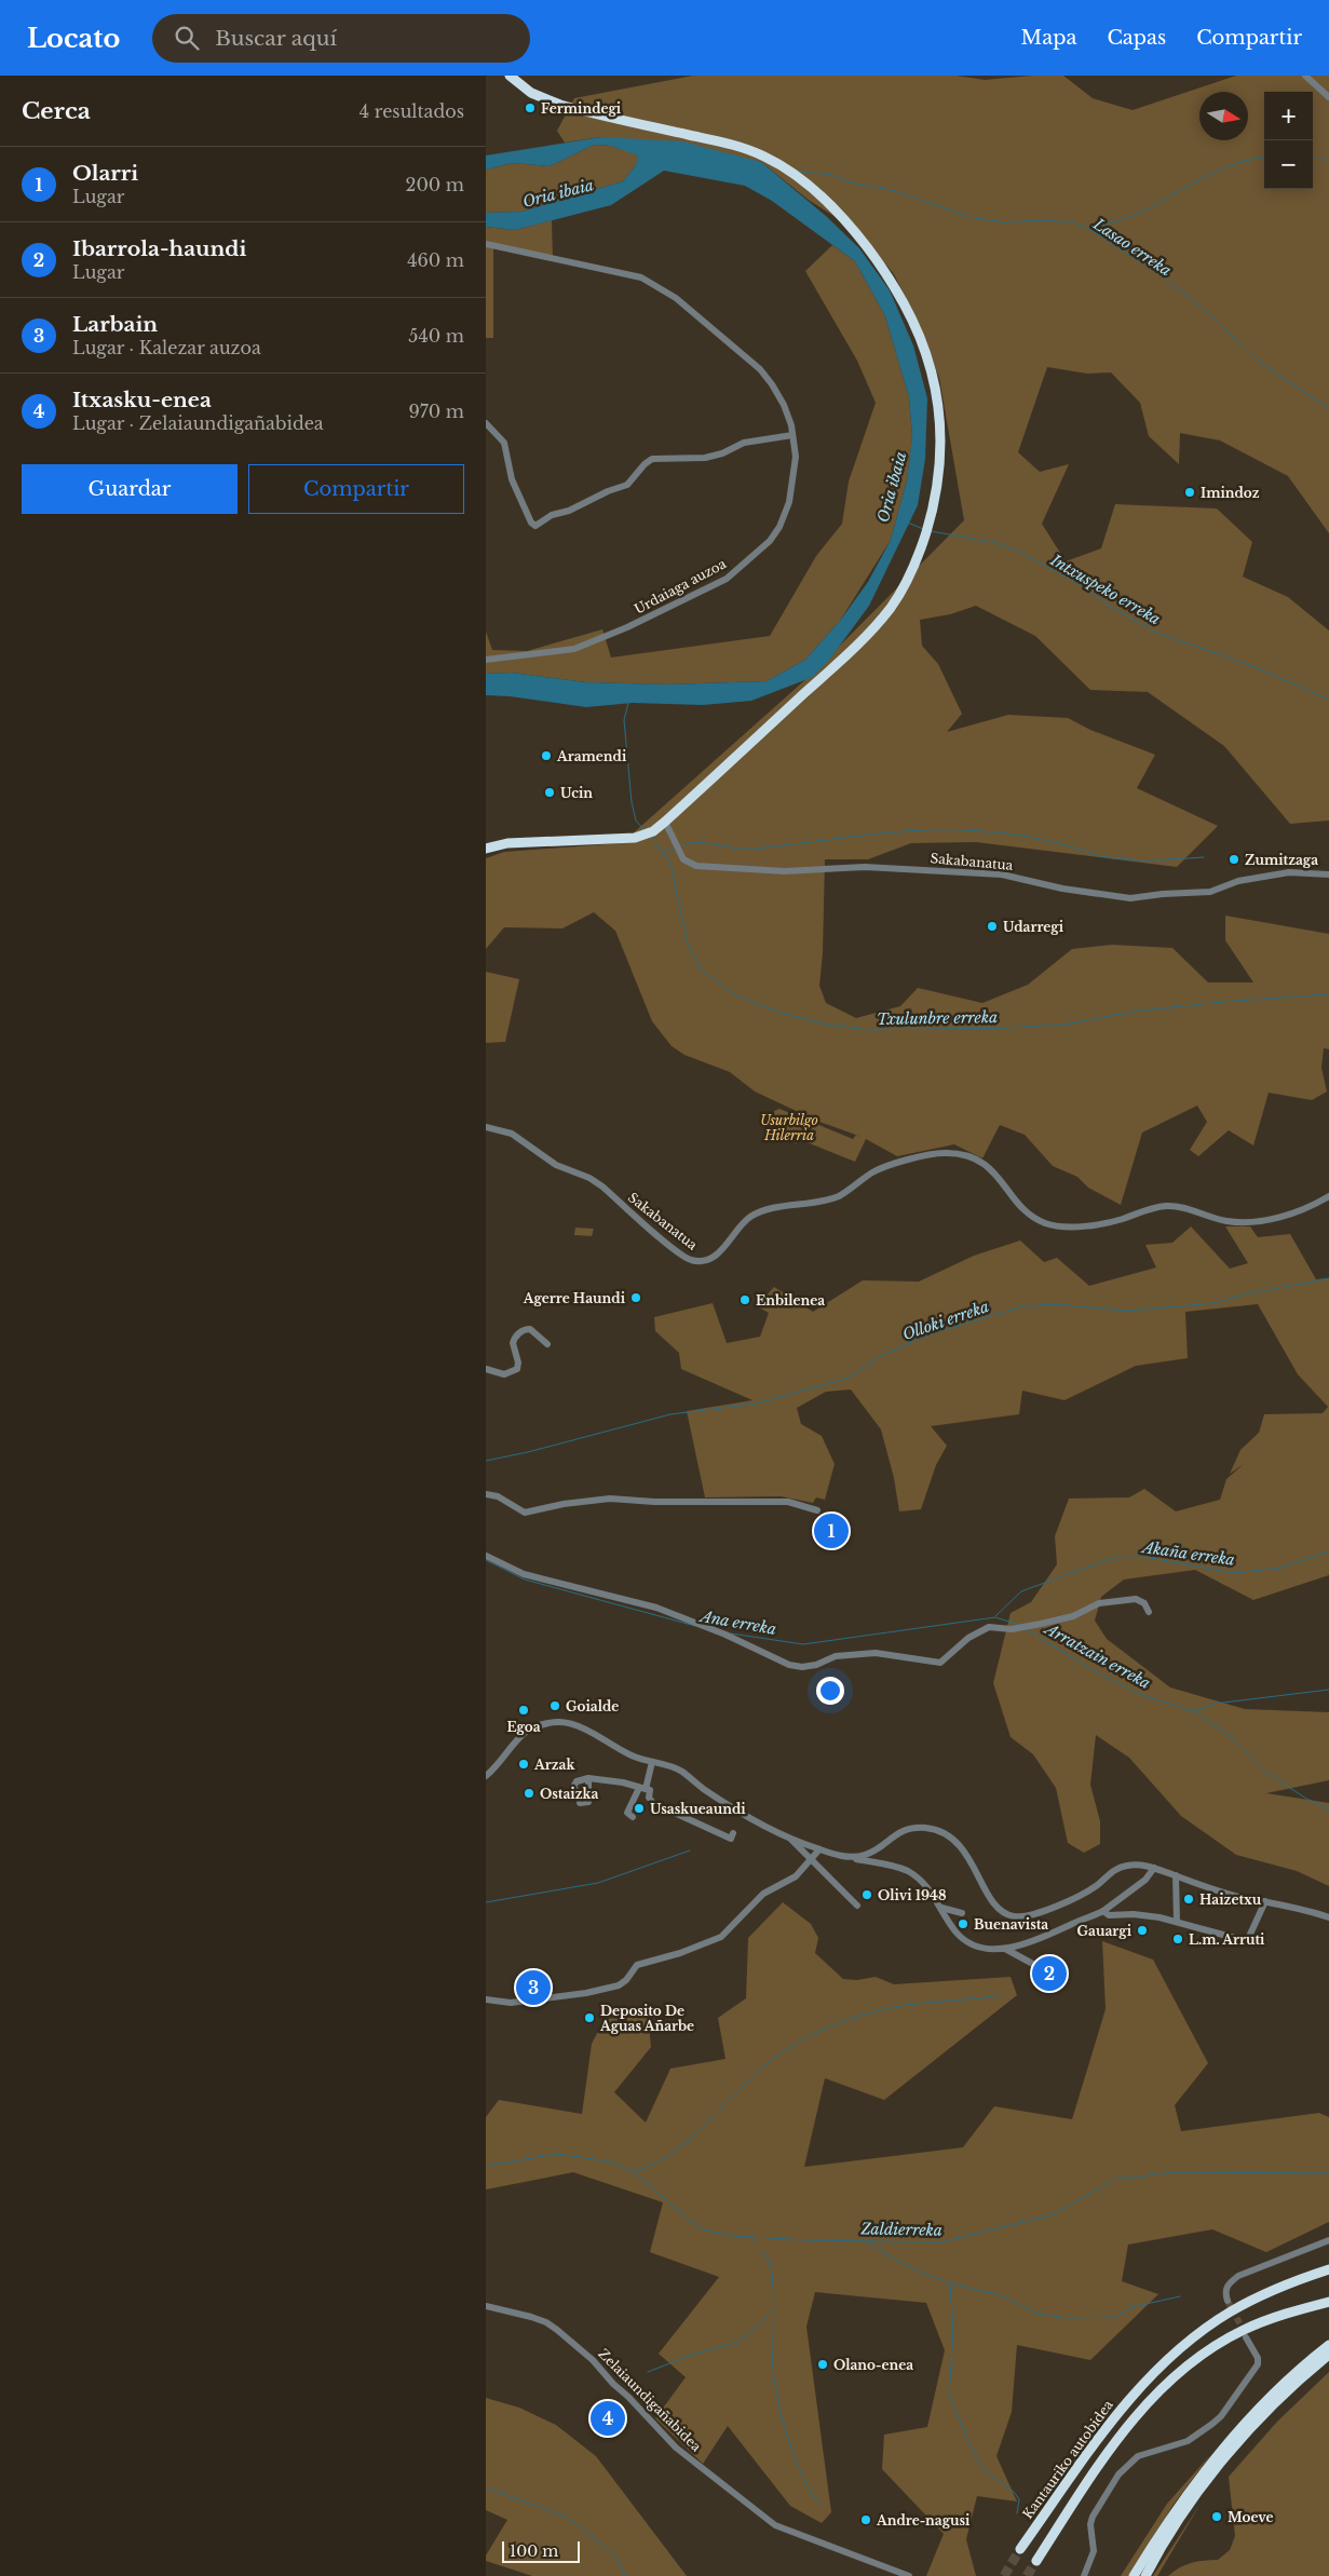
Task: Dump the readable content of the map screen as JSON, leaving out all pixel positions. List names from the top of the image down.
{
  "streets": {
    "highway": ["Kantauriko autobidea"],
    "street": ["Urdaiaga auzoa", "Sakabanatua", "Zelaiaundigañabidea"]
  },
  "water": [
    "Oria ibaia",
    "Lasao erreka",
    "Intxuspeko erreka",
    "Txulunbre erreka",
    "Olloki erreka",
    "Akaña erreka",
    "Ana erreka",
    "Arratzain erreka",
    "Zaldierreka"
  ],
  "parks": ["Usurbilgo Hilerria"],
  "places": [
    "Fermindegi",
    "Imindoz",
    "Aramendi",
    "Ucin",
    "Zumitzaga",
    "Udarregi",
    "Agerre Haundi",
    "Enbilenea",
    "Goialde",
    "Egoa",
    "Arzak",
    "Ostaizka",
    "Usaskueaundi",
    "Olivi 1948",
    "Haizetxu",
    "Buenavista",
    "Gauargi",
    "L.m. Arruti",
    "Deposito De Aguas Añarbe",
    "Olano-enea",
    "Moeve",
    "Andre-nagusi"
  ],
  "scale_bar": "100 m",
  "north": "right",
  "page": {
    "header": "Locato",
    "search": "Buscar aquí",
    "nav": ["Mapa", "Capas", "Compartir"],
    "heading": ["Cerca", "4 resultados"],
    "map_buttons": ["+", "−"],
    "list": [
      {
        "mark": "1",
        "name": "Olarri",
        "note": "Lugar",
        "value": "200 m"
      },
      {
        "mark": "2",
        "name": "Ibarrola-haundi",
        "note": "Lugar",
        "value": "460 m"
      },
      {
        "mark": "3",
        "name": "Larbain",
        "note": "Lugar · Kalezar auzoa",
        "value": "540 m"
      },
      {
        "mark": "4",
        "name": "Itxasku-enea",
        "note": "Lugar · Zelaiaundigañabidea",
        "value": "970 m"
      }
    ],
    "buttons": ["Guardar", "Compartir"],
    "pins": [
      "1",
      "2",
      "3",
      "4"
    ],
    "scale": "100 m"
  }
}
